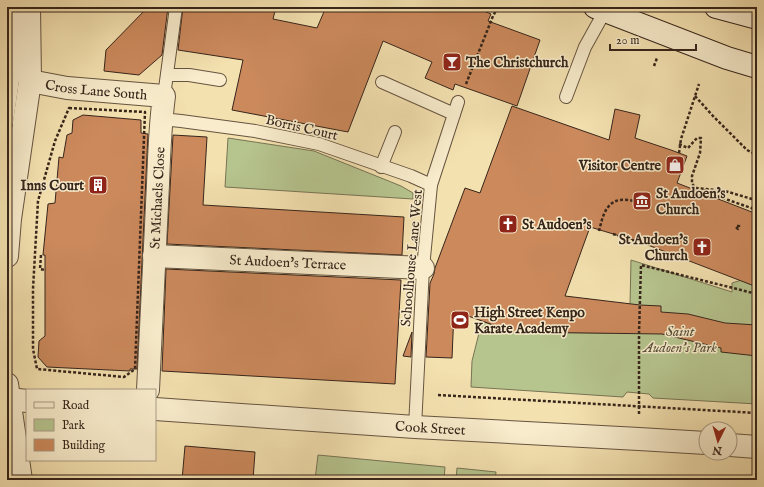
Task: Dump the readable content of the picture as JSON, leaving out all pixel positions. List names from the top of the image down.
{
  "streets": {
    "street": [
      "Cross Lane South",
      "St Michaels Close",
      "St Audoen's Terrace",
      "Cook Street"
    ],
    "lane": ["Borris Court", "Schoolhouse Lane West"]
  },
  "crossings": [
    ["Cross Lane South", "St Michaels Close"],
    ["Borris Court", "St Michaels Close"],
    ["Borris Court", "Schoolhouse Lane West"],
    ["St Michaels Close", "St Audoen's Terrace"],
    ["Schoolhouse Lane West", "St Audoen's Terrace"],
    ["Schoolhouse Lane West", "Cook Street"]
  ],
  "parks": ["Saint Audoen's Park"],
  "places": {
    "bar": ["The Christchurch"],
    "shop": ["Visitor Centre"],
    "building": ["Inns Court"],
    "museum": ["St Audoen’s Church"],
    "church": ["St Audoen's", "St Audoen's Church"],
    "sports": ["High Street Kenpo Karate Academy"]
  },
  "legend": ["Road", "Park", "Building"],
  "scale_bar": "20 m",
  "north": "bottom"
}
